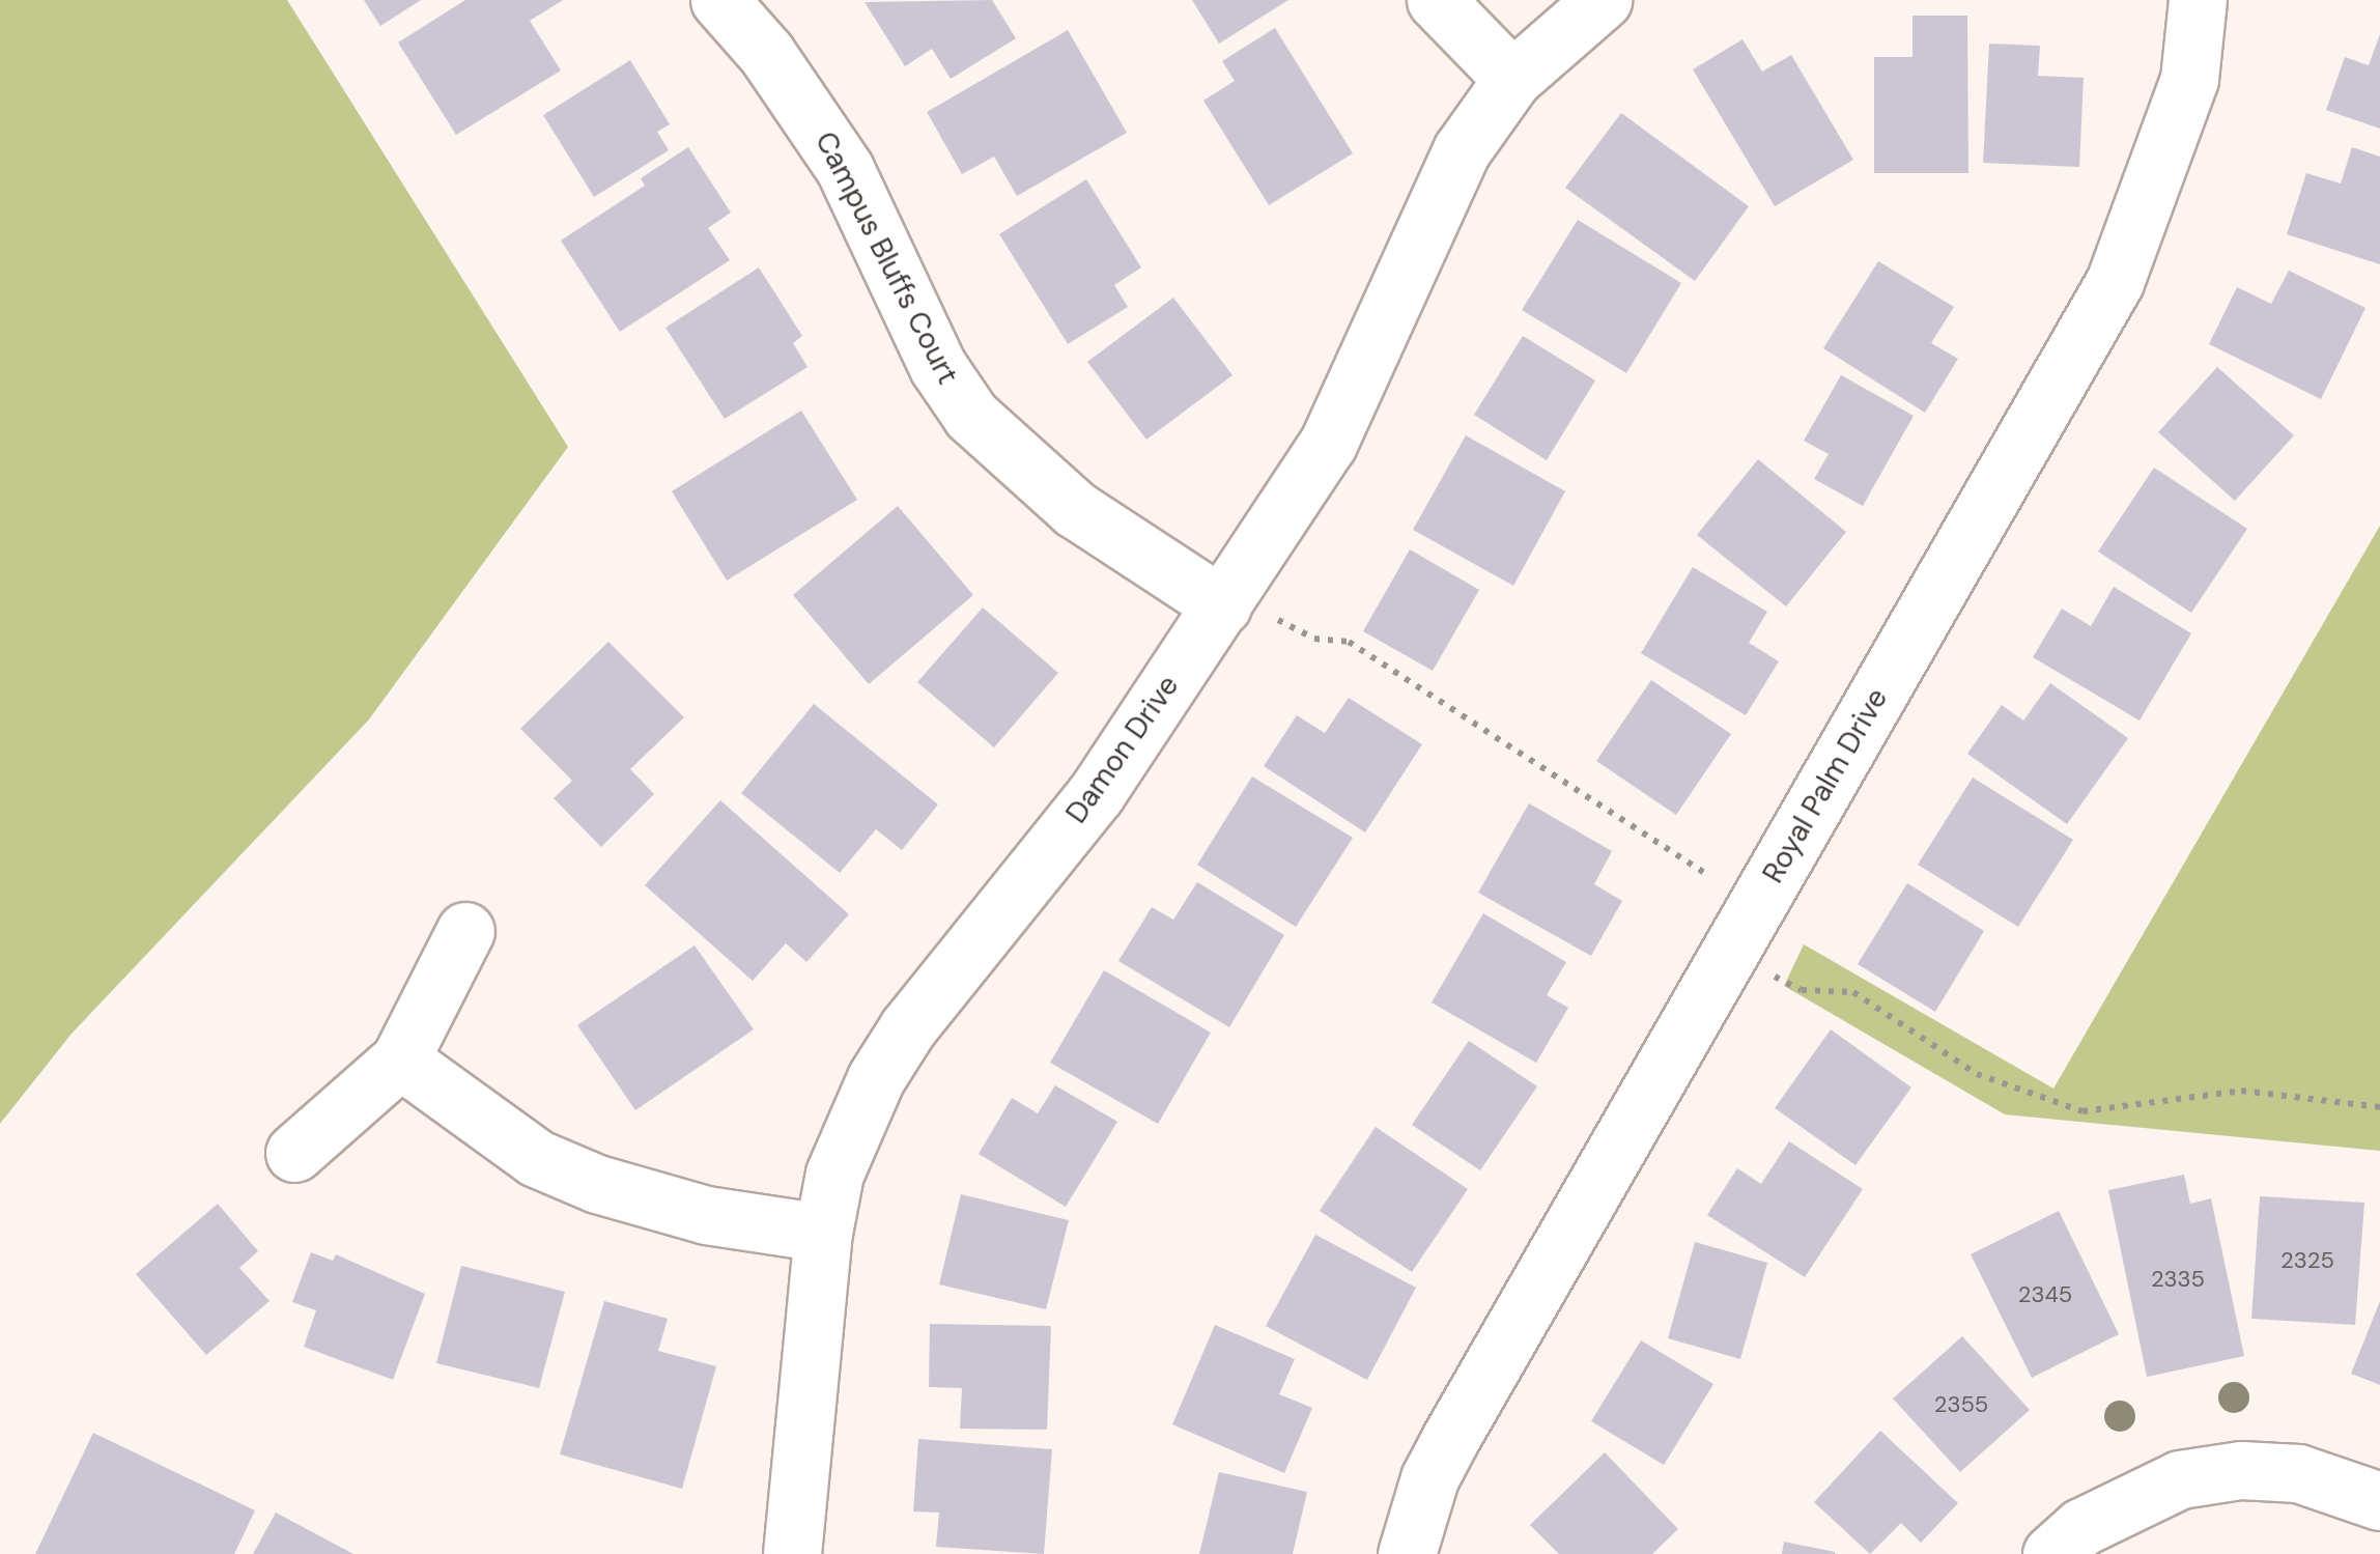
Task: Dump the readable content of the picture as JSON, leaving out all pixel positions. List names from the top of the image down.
{
  "streets": {
    "street": ["Campus Bluffs Court", "Damon Drive", "Royal Palm Drive"]
  },
  "crossings": [
    ["Campus Bluffs Court", "Damon Drive"]
  ],
  "house_numbers": [
    "2325",
    "2335",
    "2345",
    "2355"
  ]
}
